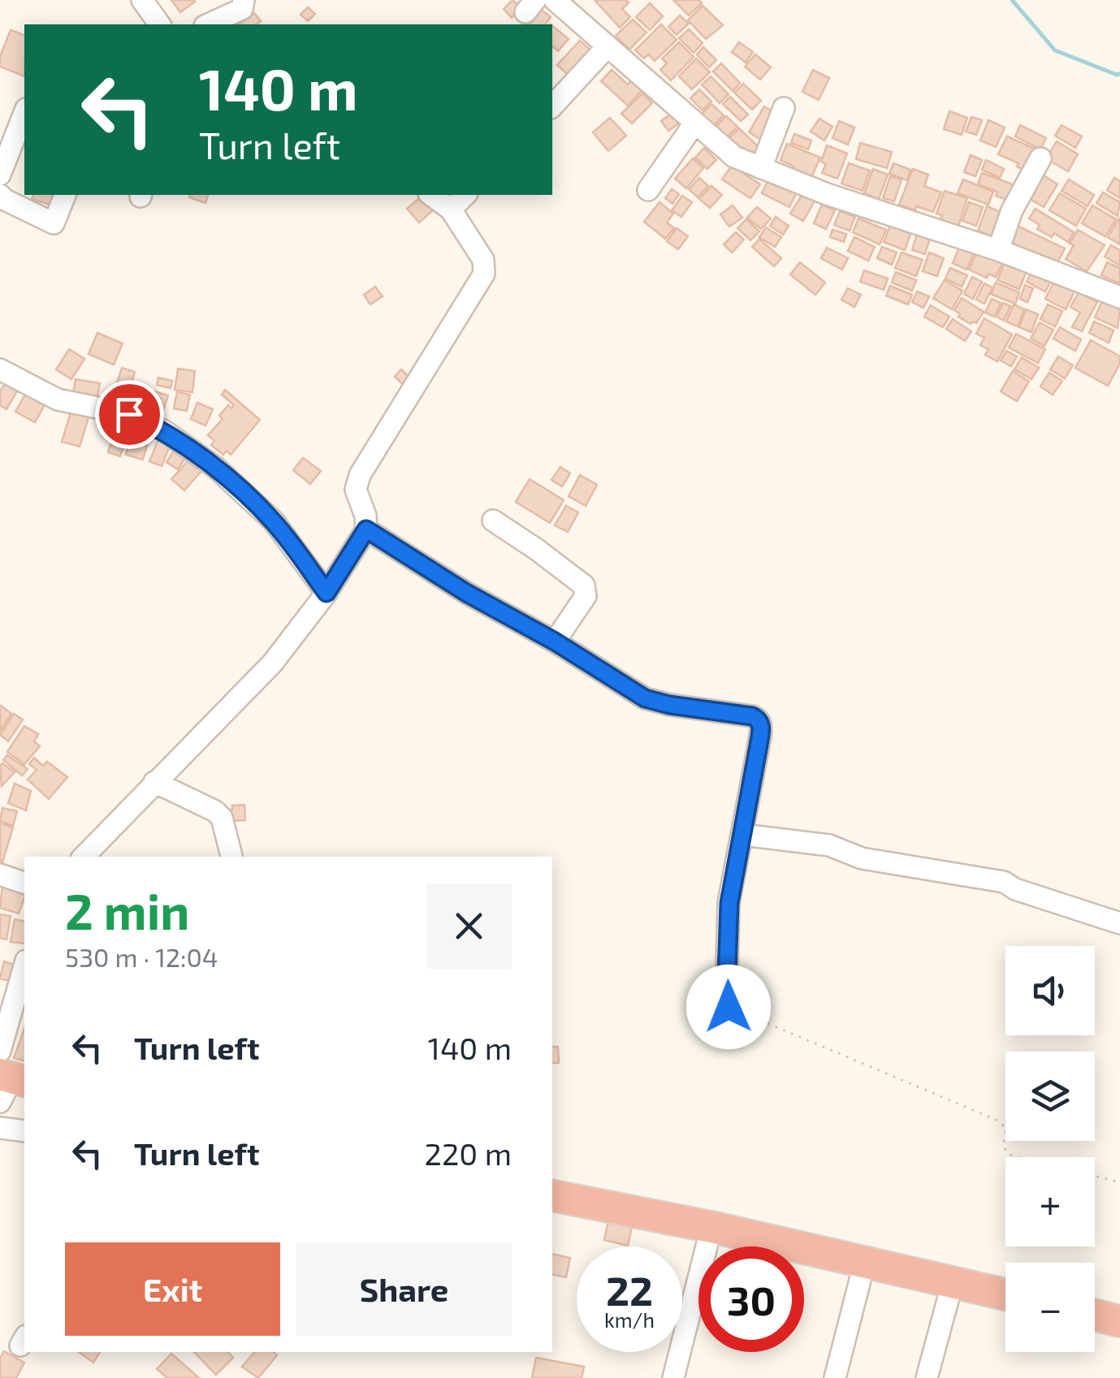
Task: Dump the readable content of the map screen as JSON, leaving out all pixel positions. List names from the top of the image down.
{
  "page": {
    "turn": ["140 m", "Turn left"],
    "heading": ["2 min", "530 m · 12:04"],
    "map_buttons": ["+", "−"],
    "list": [
      {
        "name": "Turn left",
        "value": "140 m"
      },
      {
        "name": "Turn left",
        "value": "220 m"
      }
    ],
    "buttons": ["Exit", "Share"],
    "speed": "22 km/h",
    "limit": "30"
  }
}
